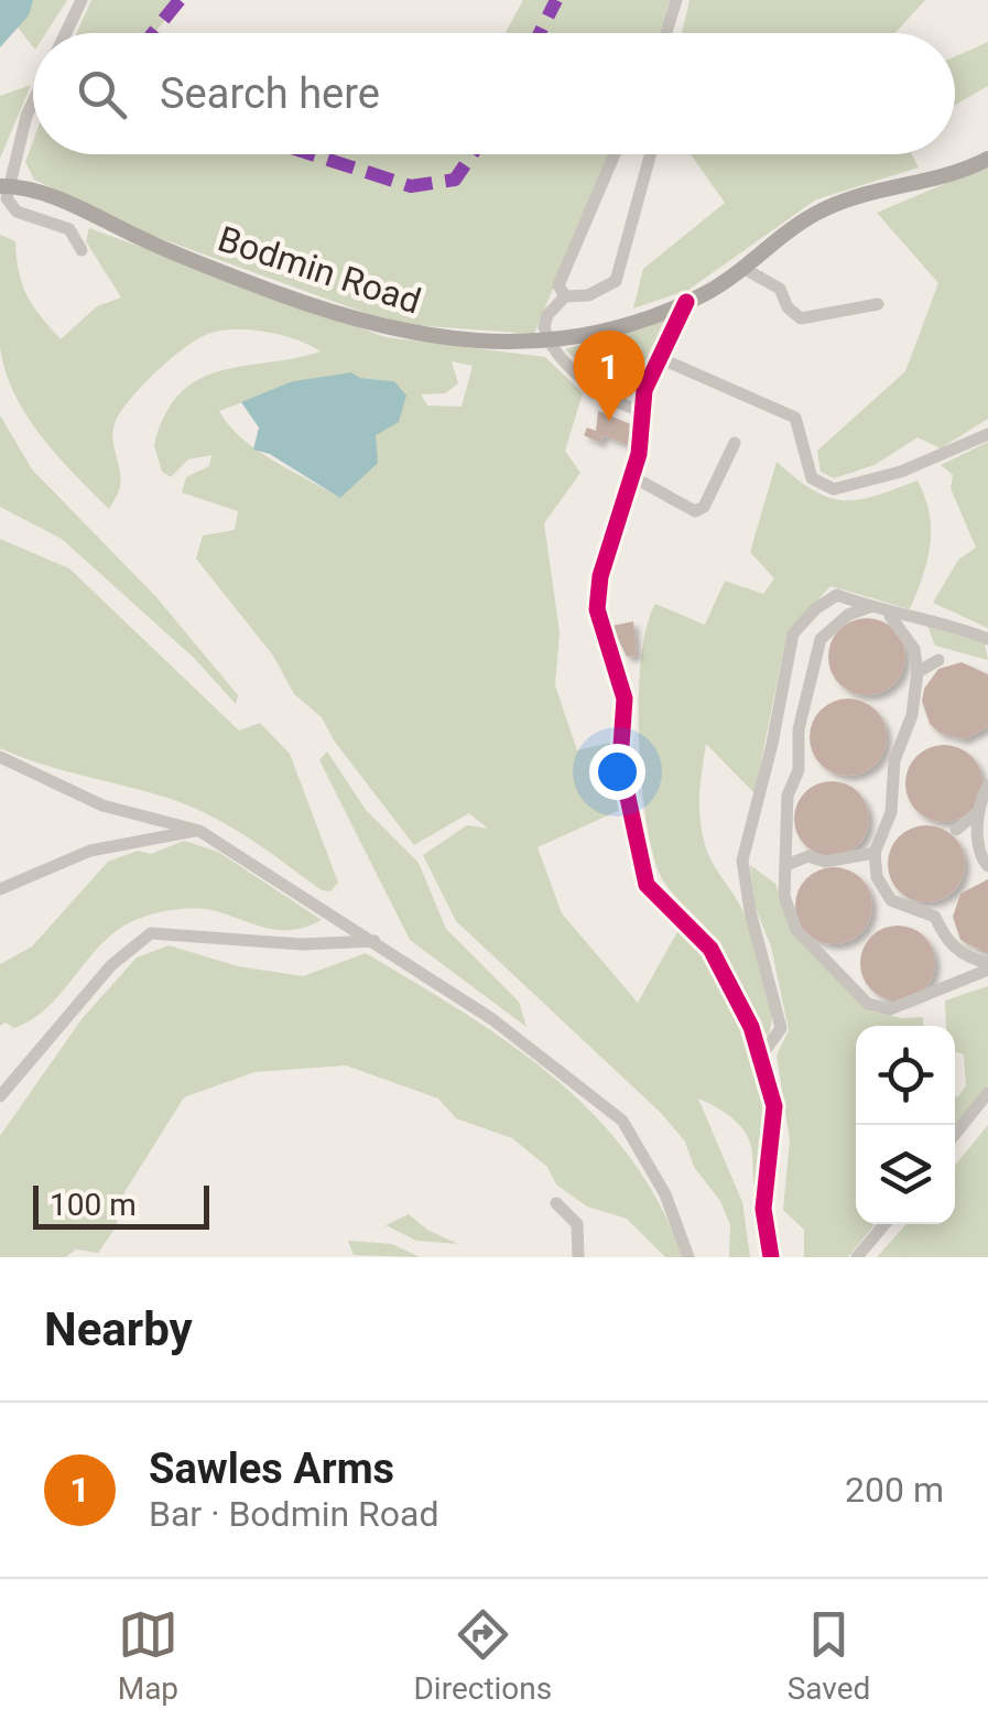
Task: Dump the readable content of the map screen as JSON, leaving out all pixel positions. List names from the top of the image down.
{
  "streets": {
    "main road": ["Bodmin Road"]
  },
  "scale_bar": "100 m",
  "page": {
    "search": "Search here",
    "pins": "1",
    "scale": "100 m",
    "heading": "Nearby",
    "list": [
      {
        "mark": "1",
        "name": "Sawles Arms",
        "note": "Bar · Bodmin Road",
        "value": "200 m"
      }
    ],
    "nav": ["Map", "Directions", "Saved"]
  }
}
